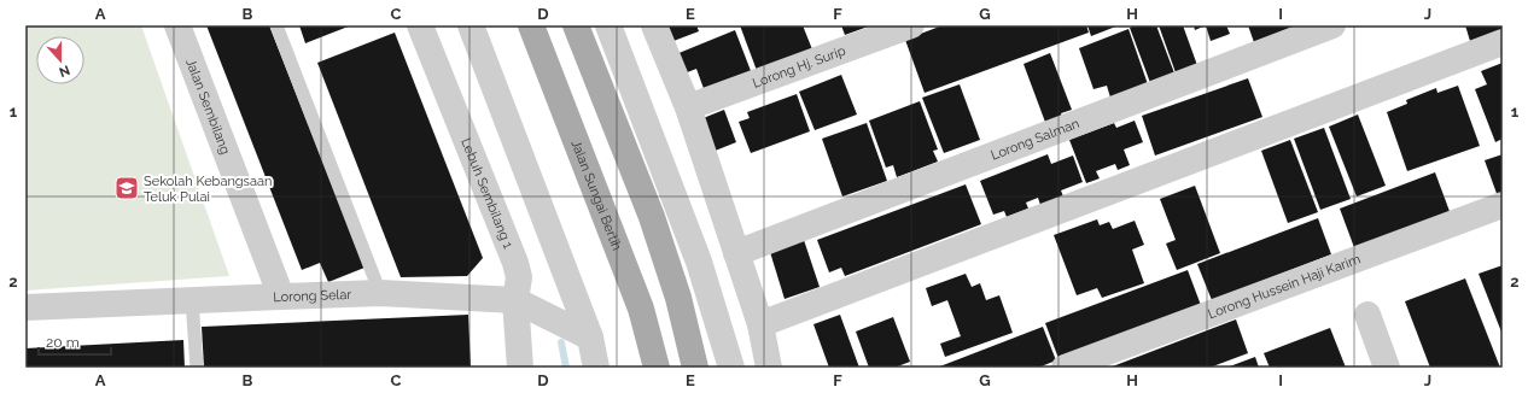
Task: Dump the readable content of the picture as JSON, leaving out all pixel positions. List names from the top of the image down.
{
  "streets": {
    "main road": ["Jalan Sungai Bertih"],
    "street": [
      "Lorong Hj. Surip",
      "Jalan Sembilang",
      "Lorong Salman",
      "Lebuh Sembilang 1",
      "Lorong Hussein Haji Karim",
      "Lorong Selar"
    ]
  },
  "crossings": [
    ["Jalan Sembilang", "Lorong Selar"],
    ["Lebuh Sembilang 1", "Lorong Selar"]
  ],
  "places": {
    "school or university": ["Sekolah Kebangsaan Teluk Pulai"]
  },
  "scale_bar": "20 m",
  "north": "bottom",
  "grid": {
    "columns": [
      "A",
      "B",
      "C",
      "D",
      "E",
      "F",
      "G",
      "H",
      "I",
      "J"
    ],
    "rows": ["1", "2"]
  }
}
